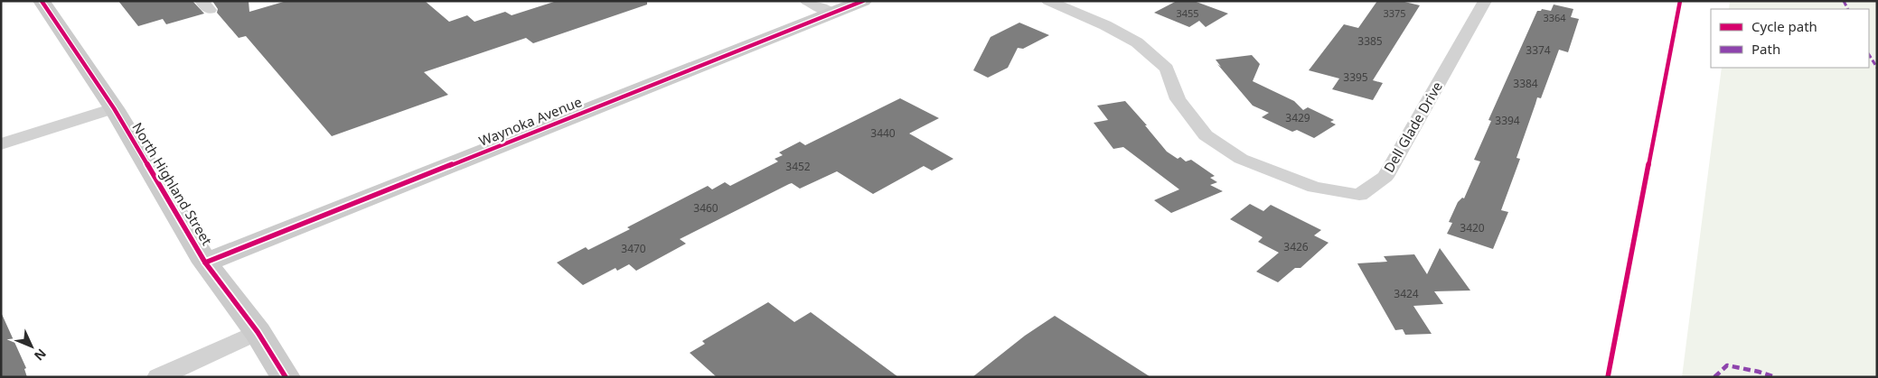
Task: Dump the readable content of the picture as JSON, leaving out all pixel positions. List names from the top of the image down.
{
  "streets": {
    "main road": ["Waynoka Avenue", "North Highland Street"],
    "street": ["Dell Glade Drive"]
  },
  "crossings": [
    ["Waynoka Avenue", "North Highland Street"]
  ],
  "house_numbers": [
    "3455",
    "3375",
    "3364",
    "3385",
    "3374",
    "3395",
    "3384",
    "3429",
    "3394",
    "3440",
    "3452",
    "3460",
    "3420",
    "3426",
    "3470",
    "3424"
  ],
  "legend": ["Cycle path", "Path"],
  "north": "bottom right"
}
